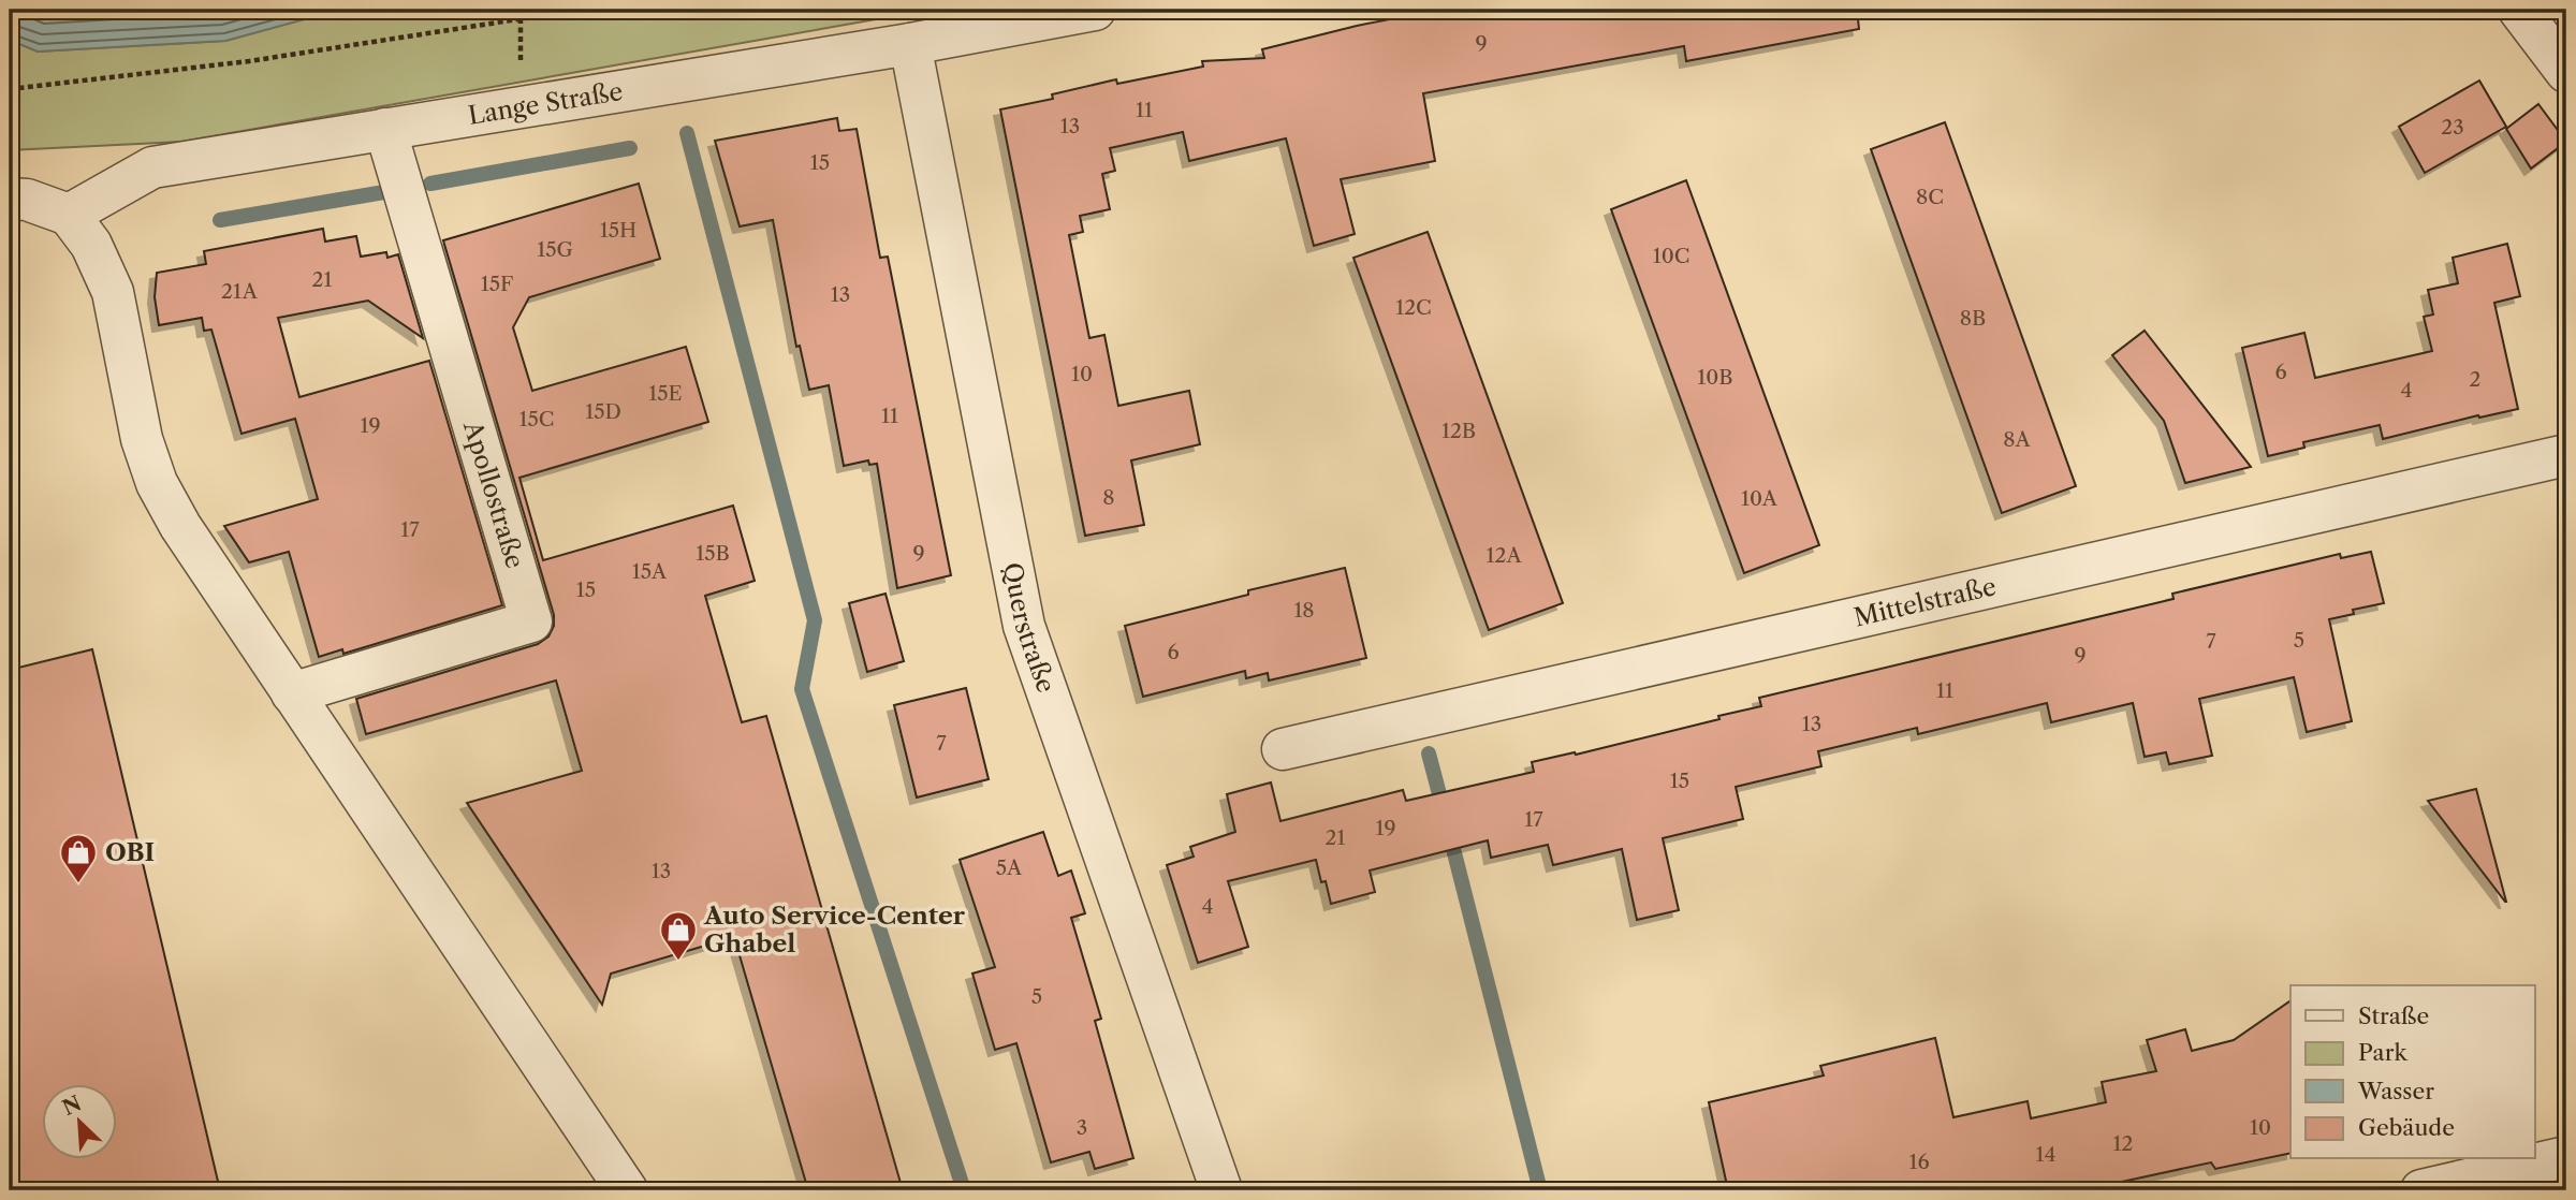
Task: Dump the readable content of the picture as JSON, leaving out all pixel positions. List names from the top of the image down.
{
  "streets": {
    "street": [
      "Lange Straße",
      "Apollostraße",
      "Mittelstraße",
      "Querstraße"
    ]
  },
  "crossings": [
    ["Lange Straße", "Apollostraße"],
    ["Lange Straße", "Querstraße"]
  ],
  "places": {
    "shop": ["OBI", "Auto Service-Center Ghabel"]
  },
  "house_numbers": [
    "9",
    "11",
    "13",
    "23",
    "15",
    "8C",
    "15H",
    "15G",
    "10C",
    "21",
    "15F",
    "21A",
    "13",
    "12C",
    "8B",
    "6",
    "10",
    "10B",
    "2",
    "4",
    "15E",
    "15D",
    "11",
    "15C",
    "19",
    "12B",
    "8A",
    "8",
    "10A",
    "17",
    "15B",
    "9",
    "12A",
    "15A",
    "15",
    "18",
    "5",
    "7",
    "6",
    "9",
    "11",
    "13",
    "7",
    "15",
    "17",
    "19",
    "21",
    "5A",
    "13",
    "4",
    "5",
    "3",
    "10",
    "12",
    "14",
    "16"
  ],
  "legend": [
    "Straße",
    "Park",
    "Wasser",
    "Gebäude"
  ],
  "north": "top left"
}
